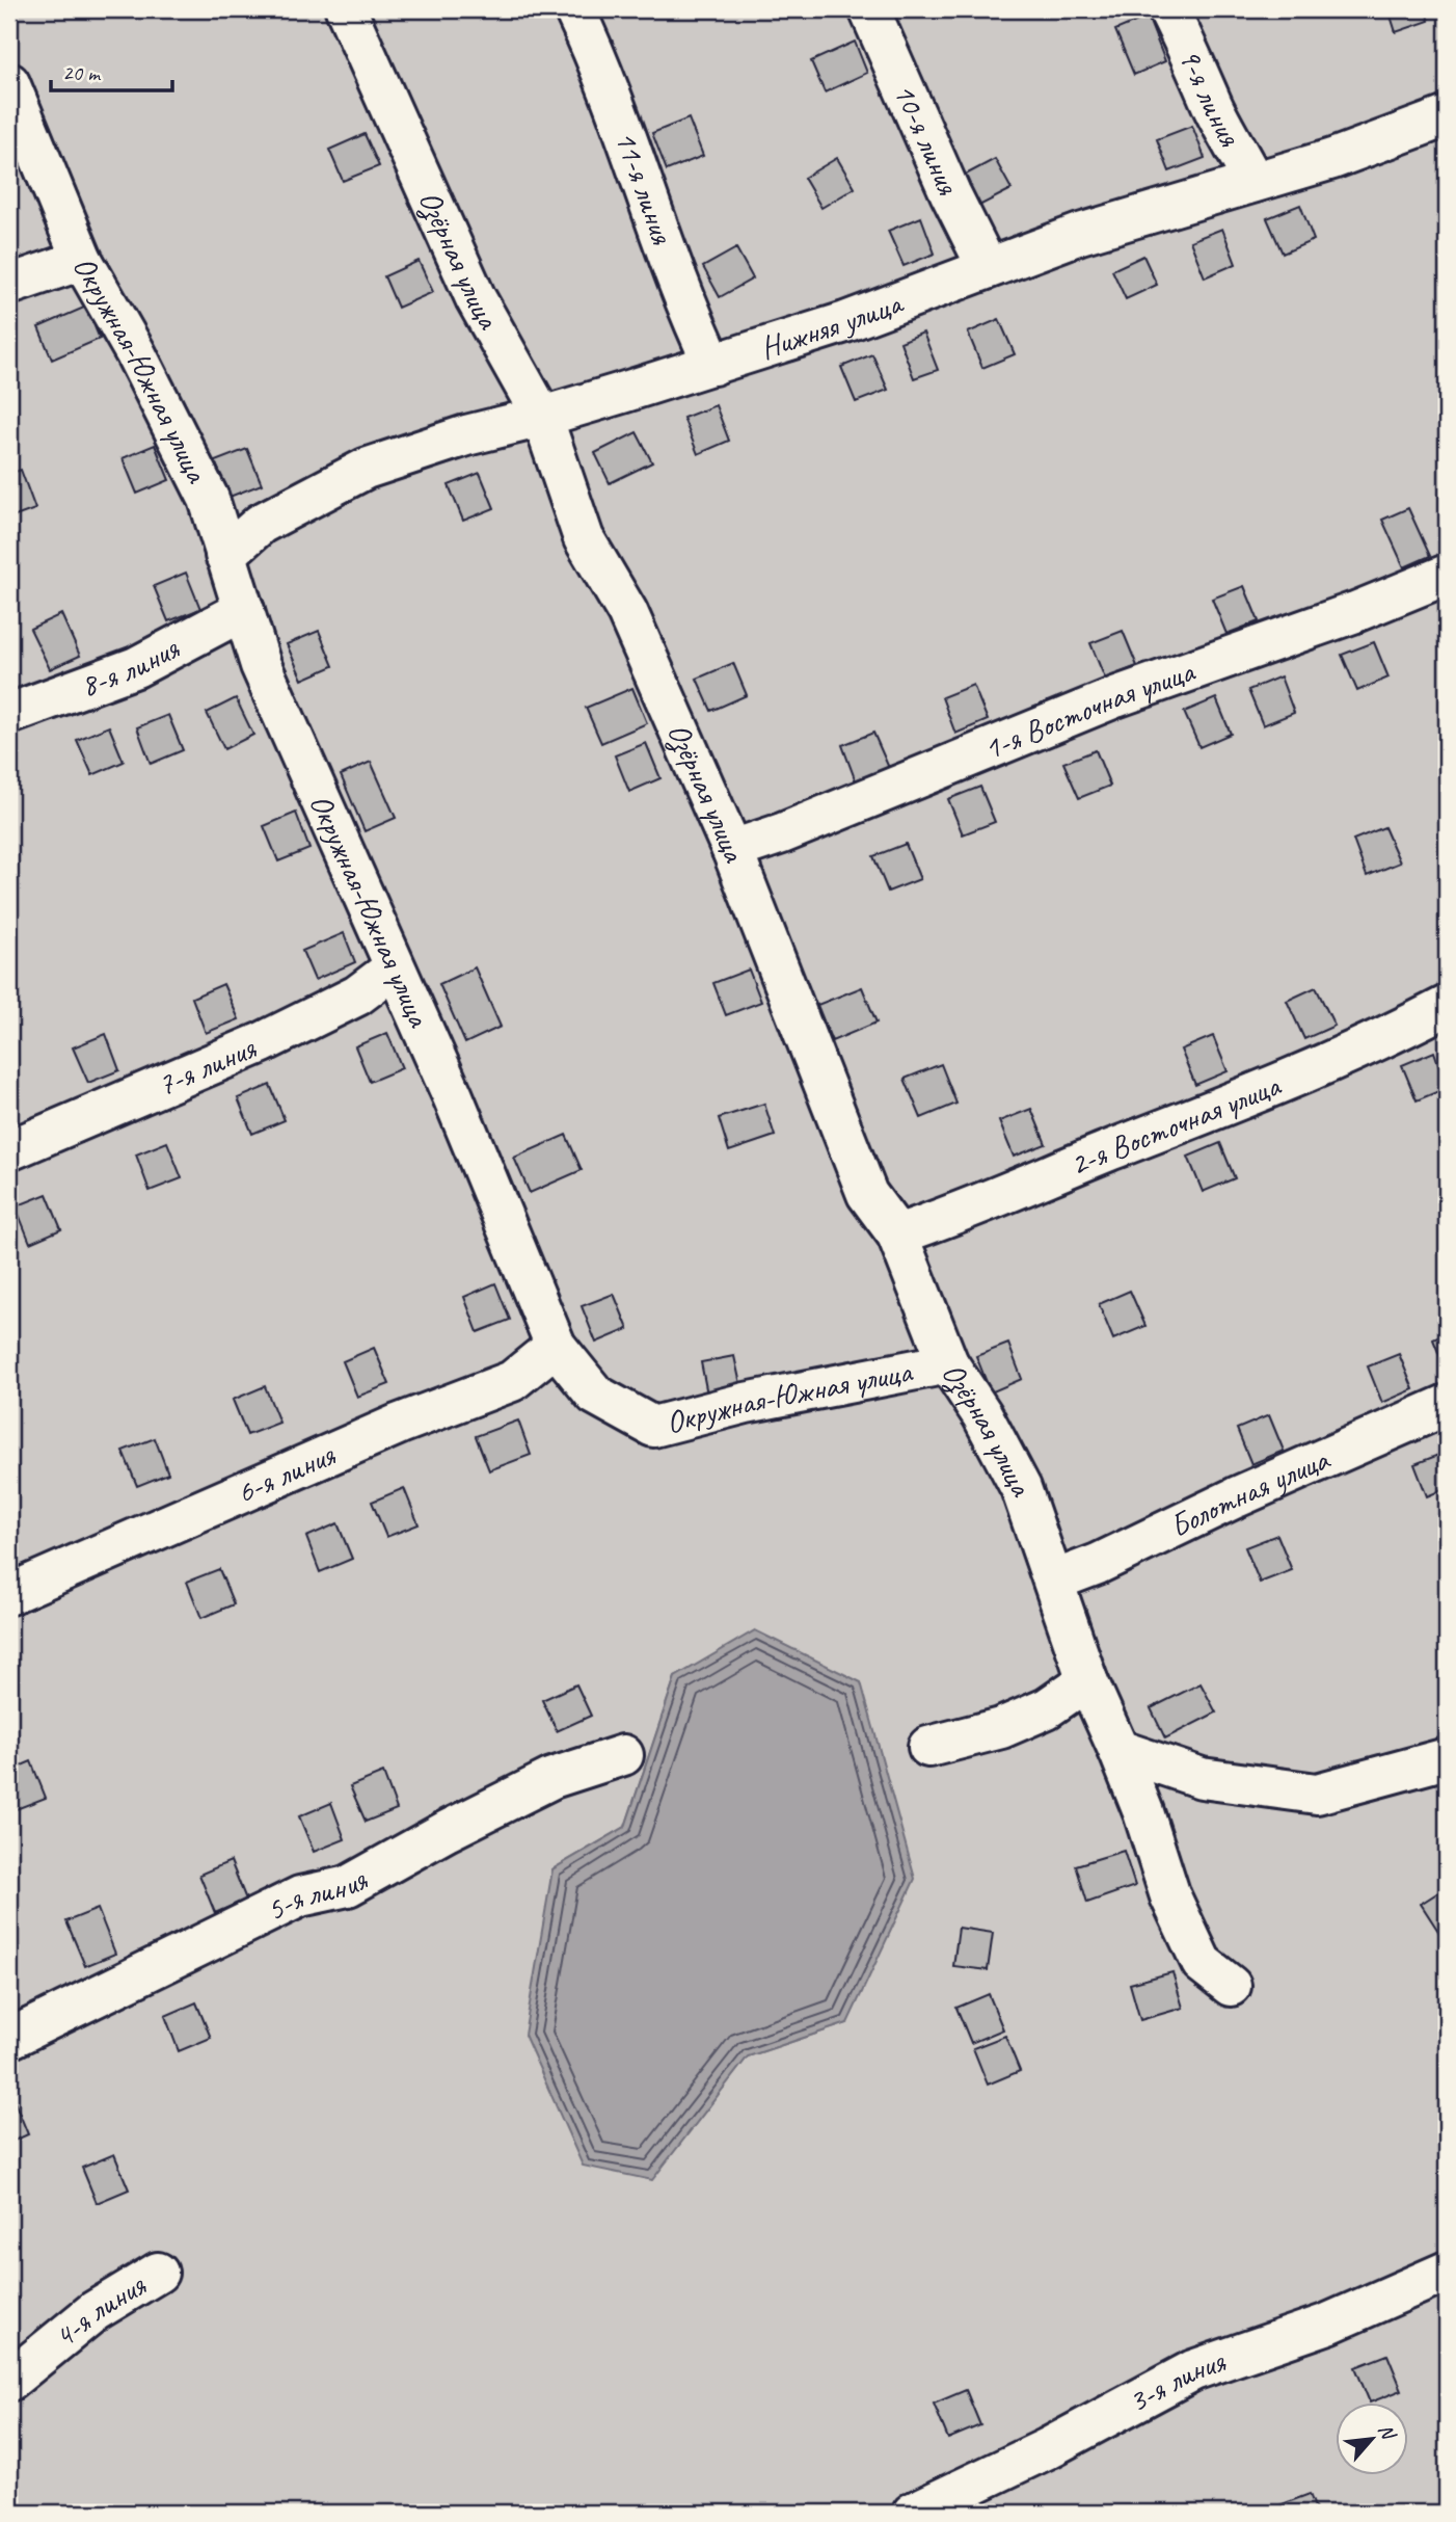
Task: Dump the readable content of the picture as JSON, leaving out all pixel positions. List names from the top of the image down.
{
  "streets": {
    "street": [
      "9-я линия",
      "10-я линия",
      "11-я линия",
      "Озёрная улица",
      "Нижняя улица",
      "Окружная-Южная улица",
      "8-я линия",
      "1-я Восточная улица",
      "7-я линия",
      "2-я Восточная улица",
      "6-я линия",
      "Болотная улица",
      "5-я линия",
      "4-я линия",
      "3-я линия"
    ]
  },
  "crossings": [
    ["9-я линия", "Нижняя улица"],
    ["10-я линия", "Нижняя улица"],
    ["11-я линия", "Нижняя улица"],
    ["Озёрная улица", "Нижняя улица"],
    ["Озёрная улица", "Окружная-Южная улица"],
    ["Озёрная улица", "1-я Восточная улица"],
    ["Озёрная улица", "2-я Восточная улица"],
    ["Озёрная улица", "Болотная улица"],
    ["Нижняя улица", "Окружная-Южная улица"],
    ["Окружная-Южная улица", "8-я линия"],
    ["Окружная-Южная улица", "7-я линия"],
    ["Окружная-Южная улица", "6-я линия"]
  ],
  "scale_bar": "20 m",
  "north": "top right"
}
